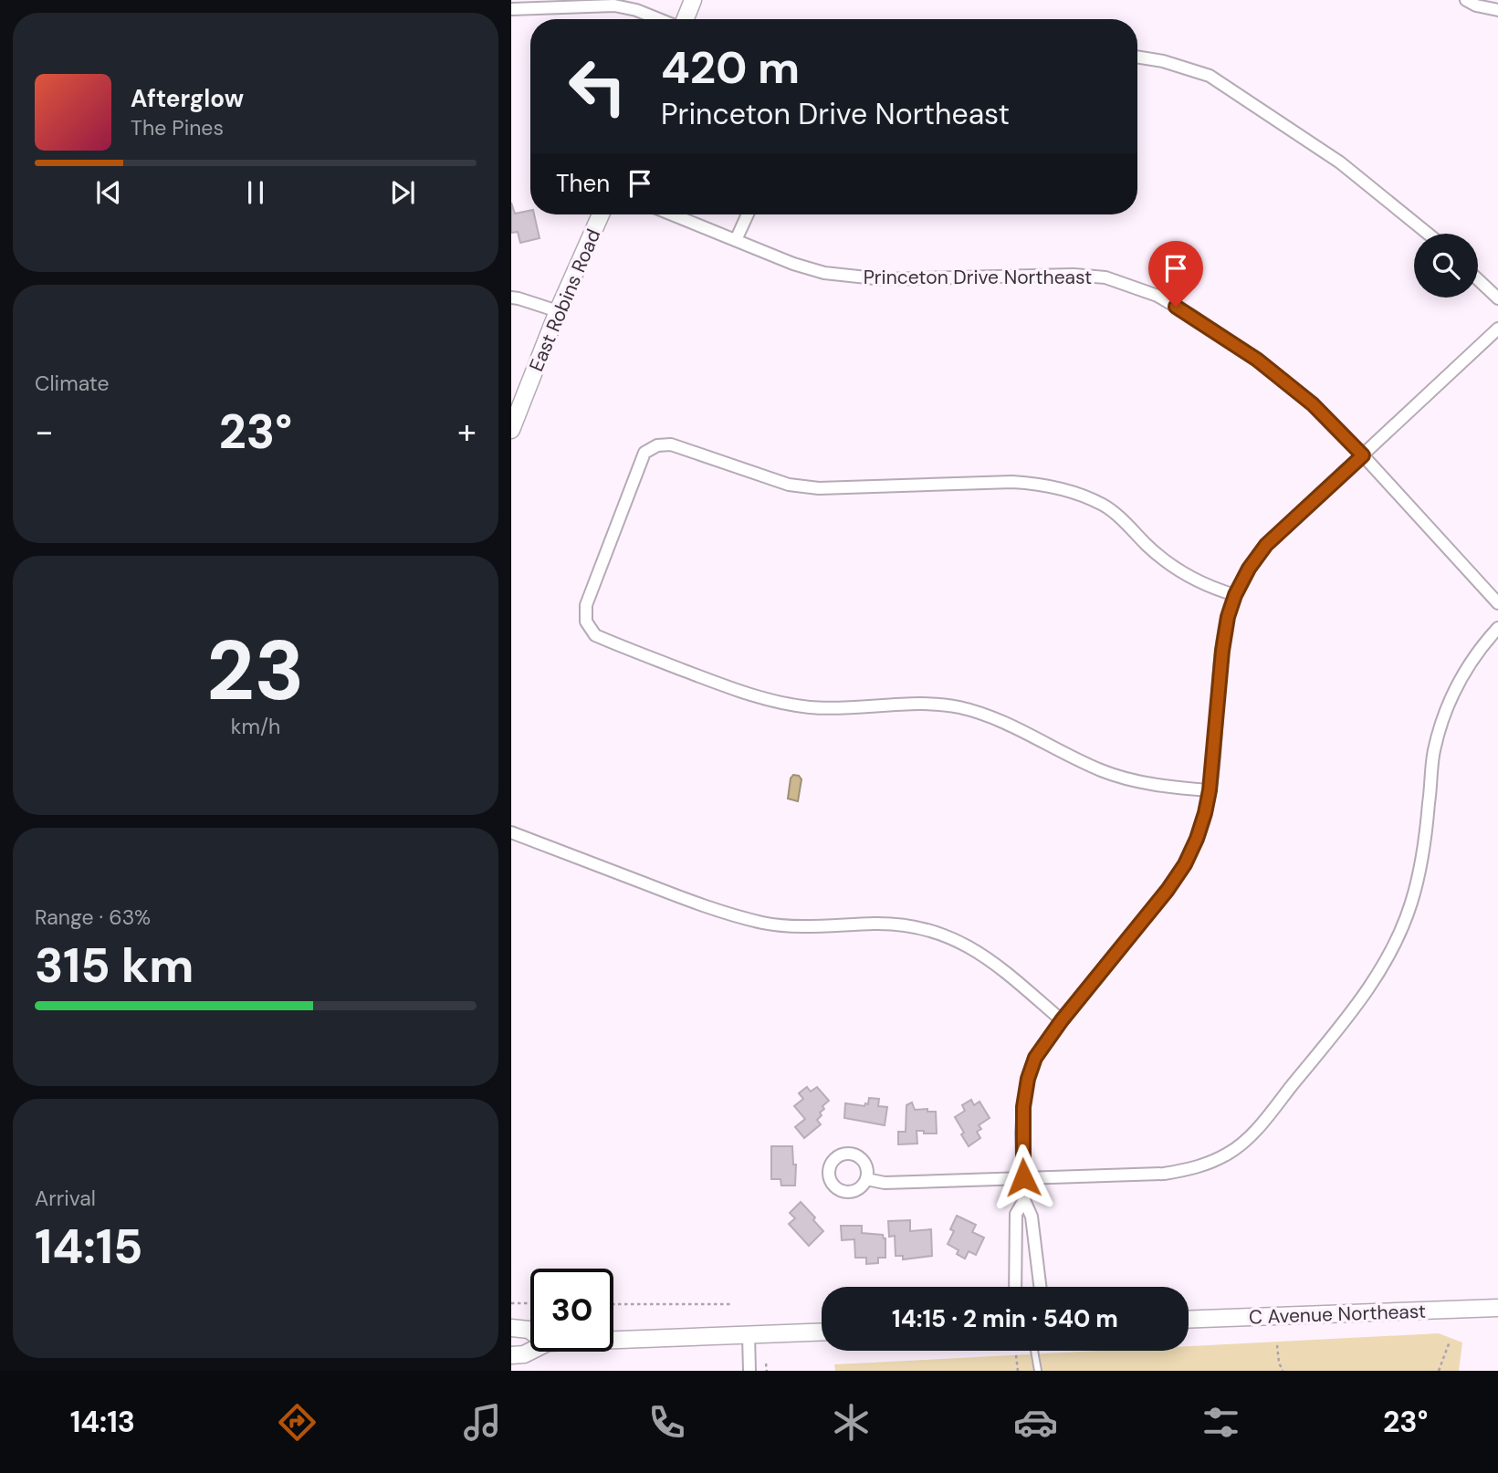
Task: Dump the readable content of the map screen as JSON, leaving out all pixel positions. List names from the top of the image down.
{
  "streets": {
    "street": ["Princeton Drive Northeast", "East Robins Road", "C Avenue Northeast"]
  },
  "page": {
    "turn": ["420 m", "Princeton Drive Northeast"],
    "song": ["Afterglow", "The Pines"],
    "then": "Then",
    "tile": [
      "Climate",
      ["23", "km/h"],
      ["Range · 63%", "315 km"],
      ["Arrival", "14:15"]
    ],
    "heat": ["−", "23°", "+"],
    "limit": "30",
    "trip": "14:15 · 2 min · 540 m",
    "tabs": ["14:13", "23°"]
  }
}
